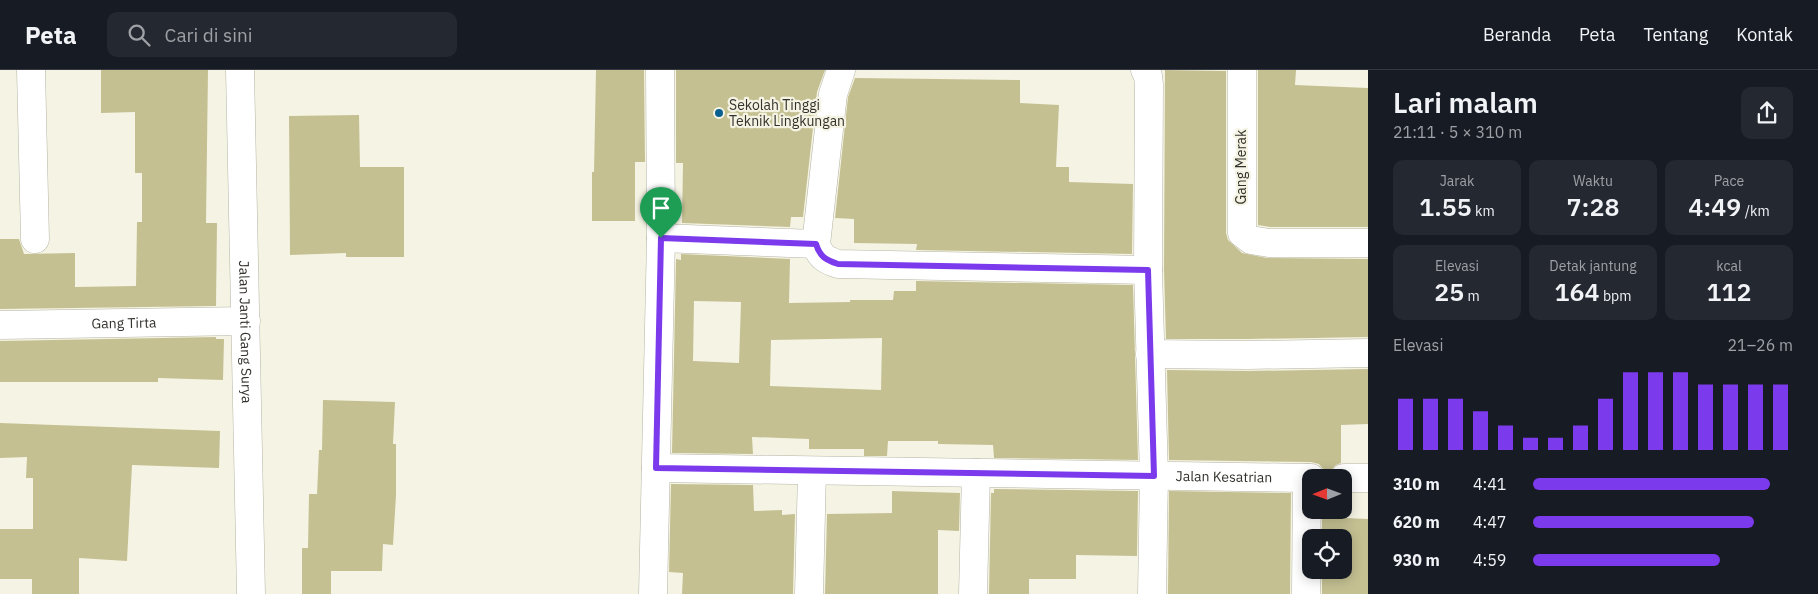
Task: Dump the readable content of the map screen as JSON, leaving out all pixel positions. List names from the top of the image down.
{
  "streets": {
    "street": [
      "Gang Merak",
      "Gang Tirta",
      "Jalan Janti Gang Surya",
      "Jalan Kesatrian"
    ]
  },
  "crossings": [
    ["Gang Tirta", "Jalan Janti Gang Surya"]
  ],
  "places": ["Sekolah Tinggi Teknik Lingkungan"],
  "north": "left",
  "page": {
    "header": "Peta",
    "search": "Cari di sini",
    "nav": [
      "Beranda",
      "Peta",
      "Tentang",
      "Kontak"
    ],
    "heading": ["Lari malam", "21:11 · 5 × 310 m"],
    "stats": [
      ["Jarak", "1.55 km"],
      ["Waktu", "7:28"],
      ["Pace", "4:49 /km"],
      ["Elevasi", "25 m"],
      ["Detak jantung", "164 bpm"],
      ["kcal", "112"]
    ],
    "chart": ["Elevasi", "21–26 m"],
    "list": [
      {
        "name": "310 m",
        "note": "4:41"
      },
      {
        "name": "620 m",
        "note": "4:47"
      },
      {
        "name": "930 m",
        "note": "4:59"
      }
    ]
  }
}
